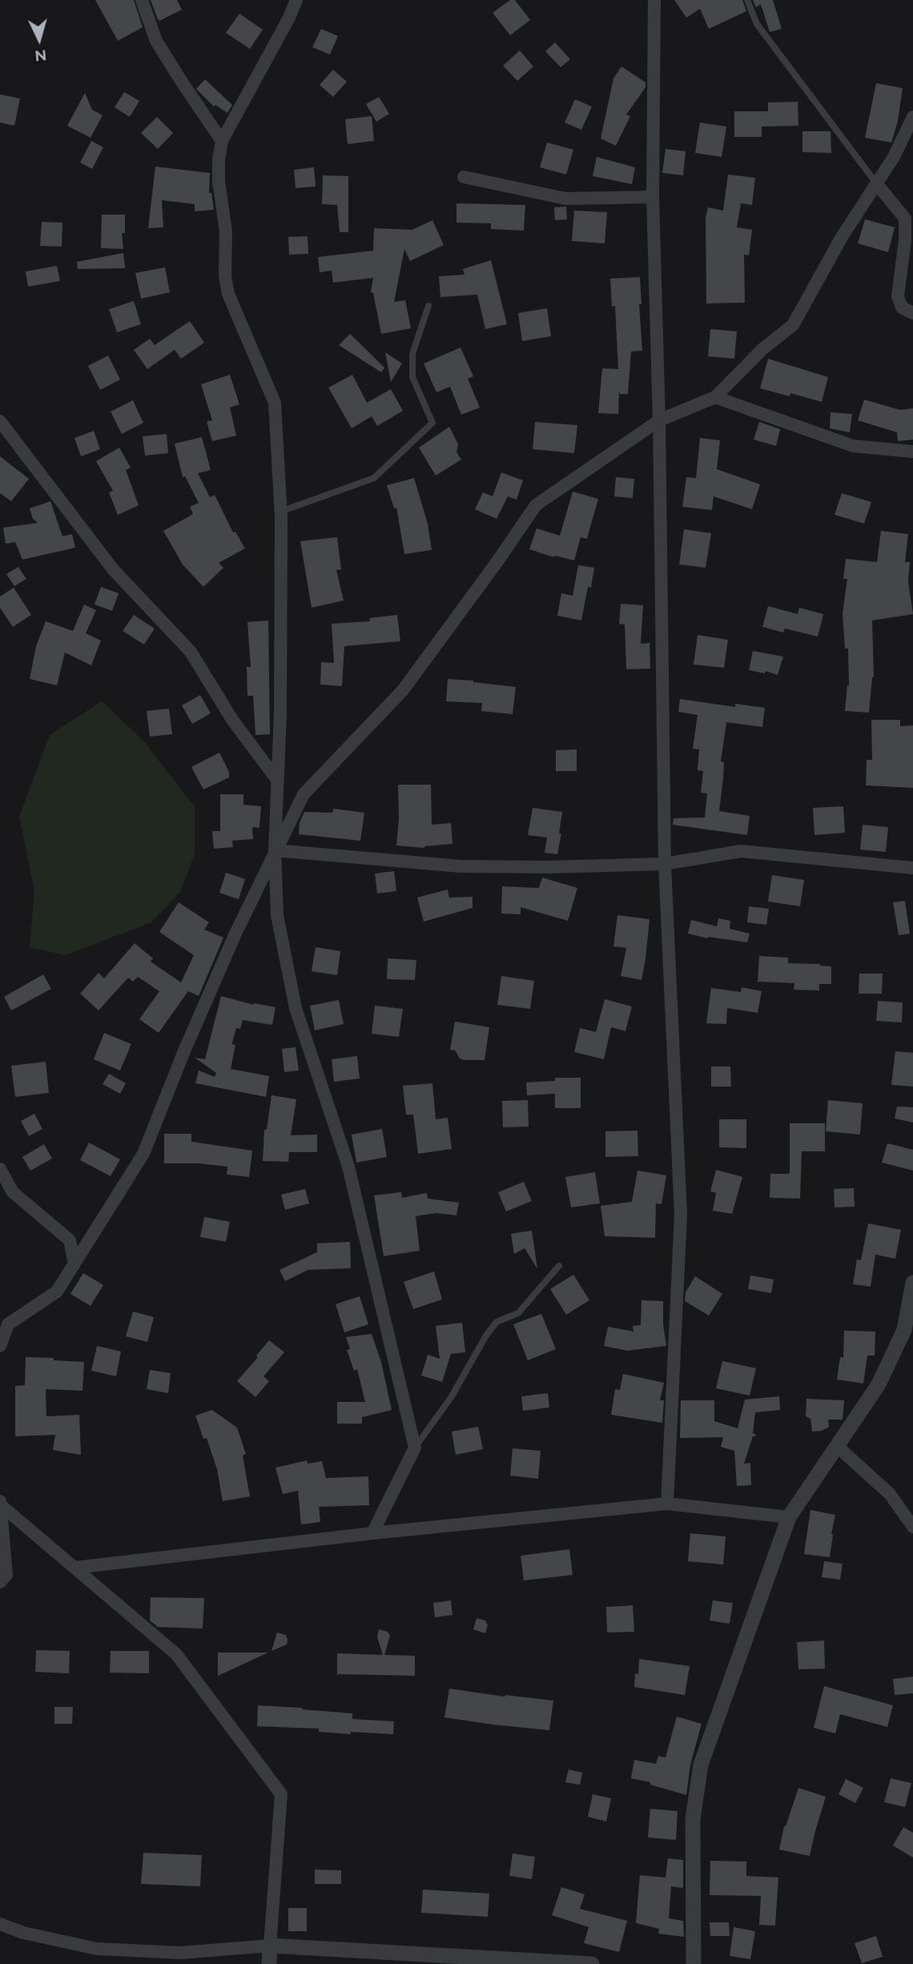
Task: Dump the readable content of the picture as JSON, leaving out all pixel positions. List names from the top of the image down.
{
  "north": "bottom"
}
